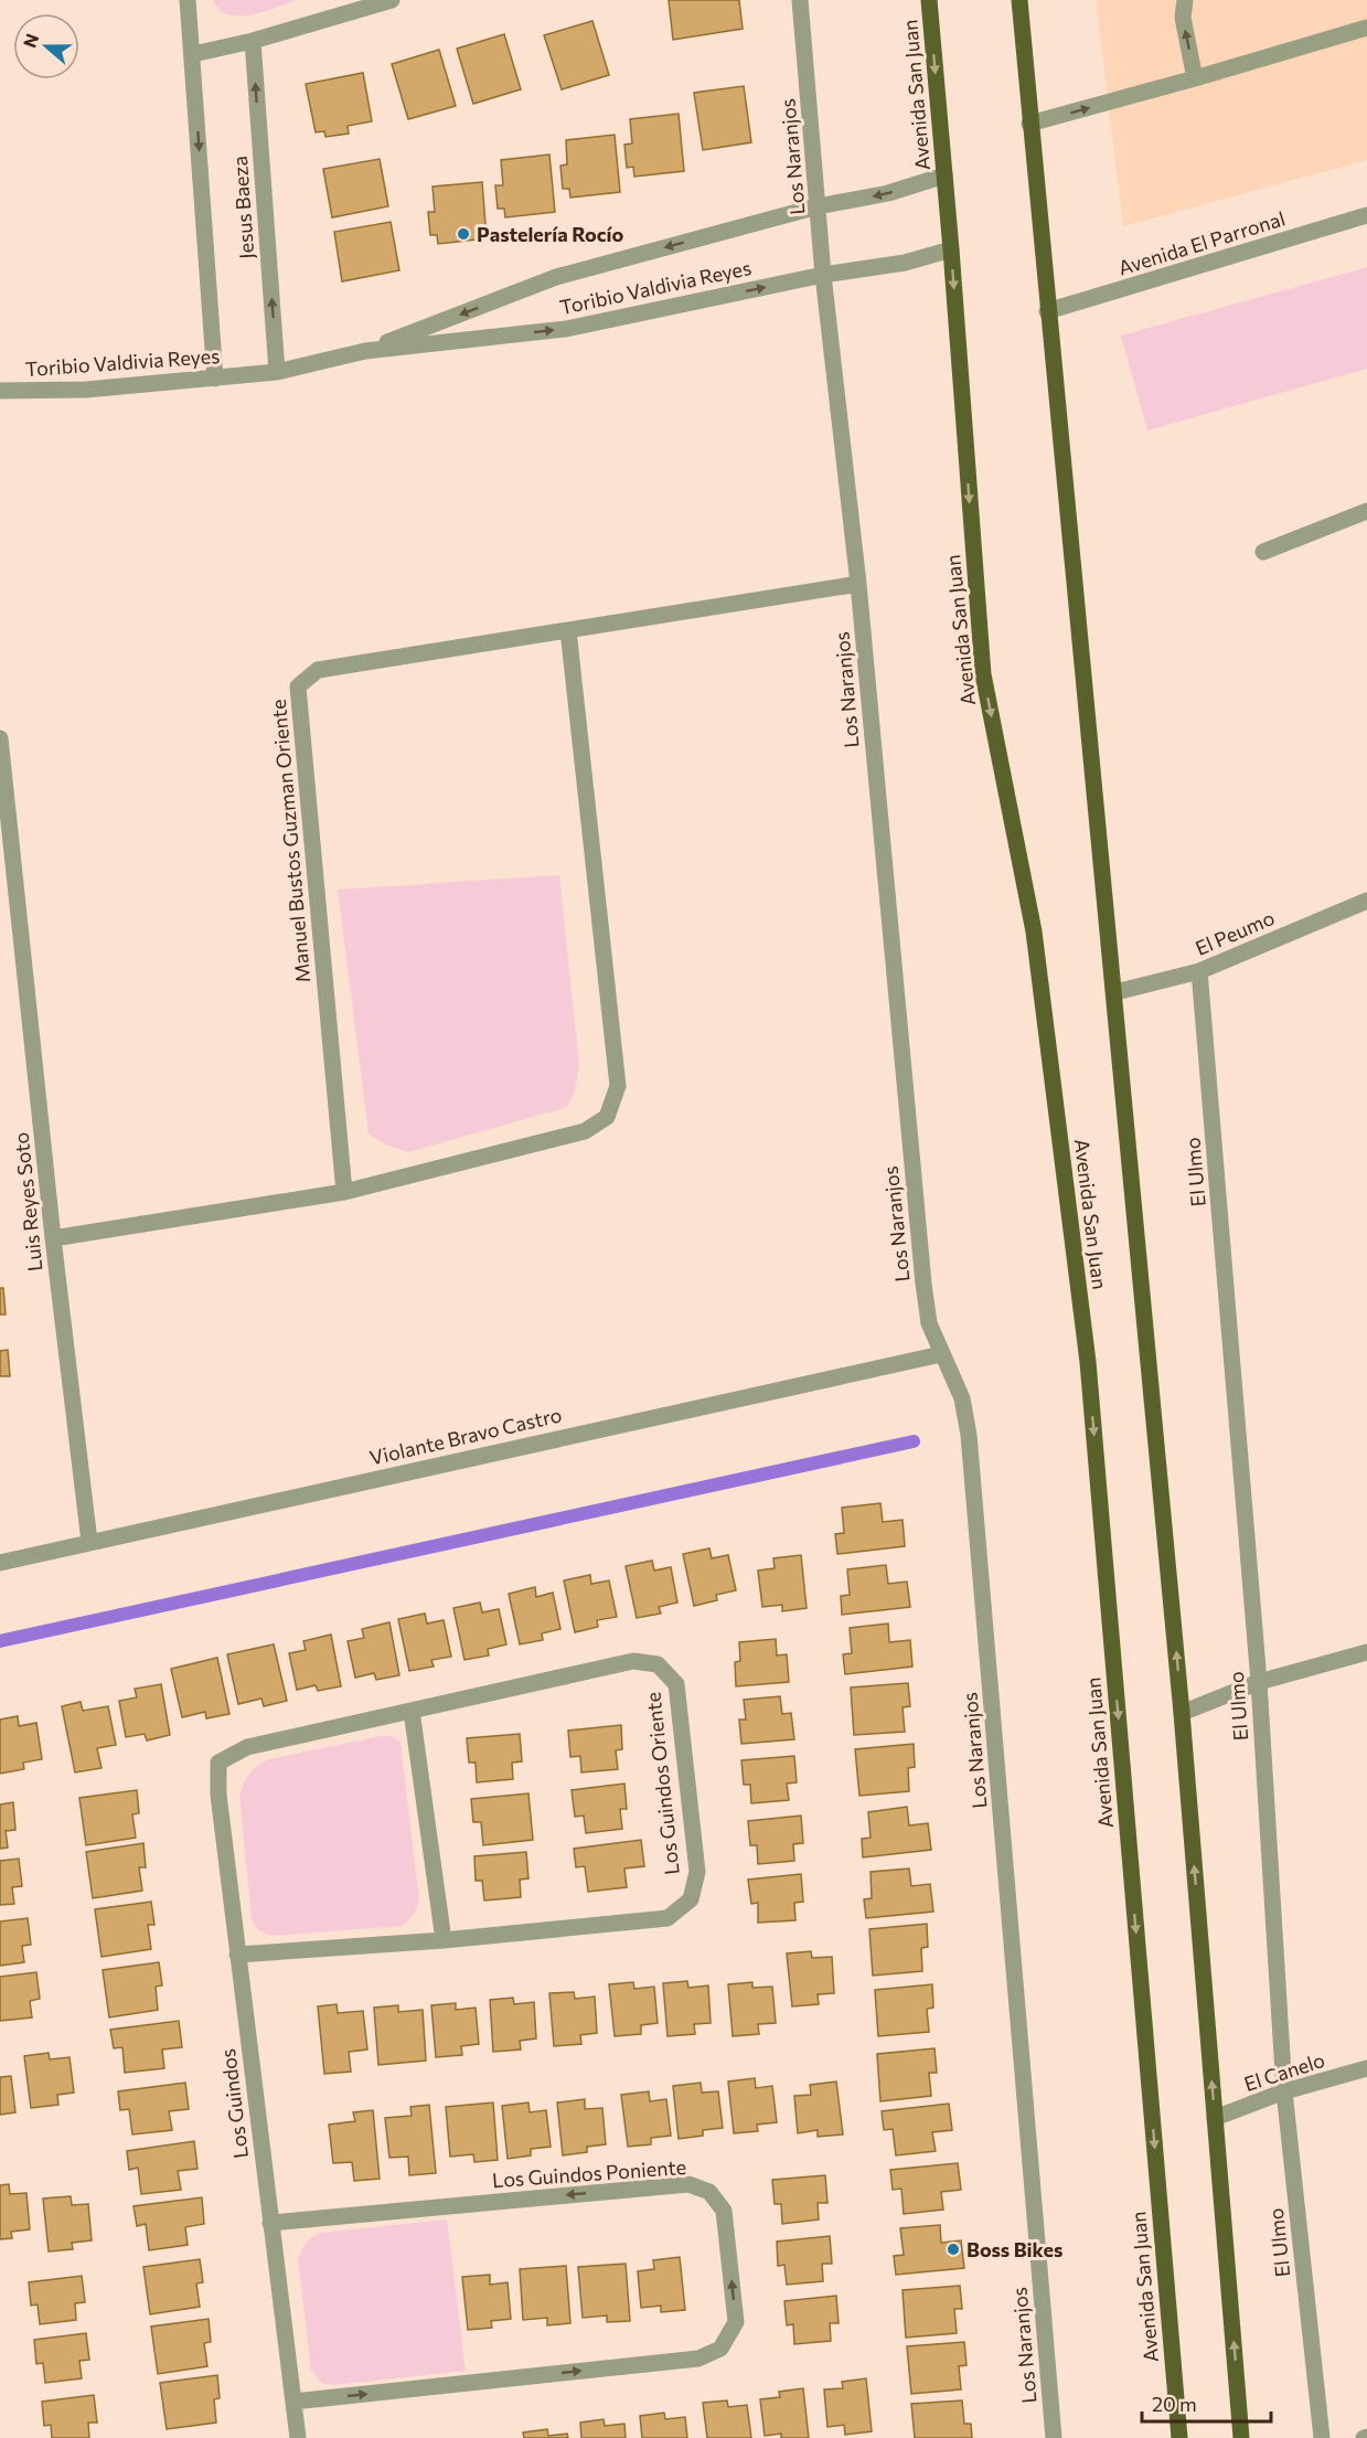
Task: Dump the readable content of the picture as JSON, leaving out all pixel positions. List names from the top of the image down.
{
  "streets": {
    "main road": ["Avenida San Juan"],
    "street": [
      "Los Naranjos",
      "Jesus Baeza",
      "Avenida El Parronal",
      "Toribio Valdivia Reyes",
      "Manuel Bustos Guzman Oriente",
      "El Peumo",
      "El Ulmo",
      "Luis Reyes Soto",
      "Violante Bravo Castro",
      "Los Guindos Oriente",
      "El Canelo",
      "Los Guindos",
      "Los Guindos Poniente"
    ]
  },
  "crossings": [
    ["Avenida San Juan", "Toribio Valdivia Reyes"],
    ["Los Naranjos", "Toribio Valdivia Reyes"],
    ["Los Naranjos", "Manuel Bustos Guzman Oriente"],
    ["Los Naranjos", "Violante Bravo Castro"],
    ["Jesus Baeza", "Toribio Valdivia Reyes"],
    ["El Peumo", "El Ulmo"],
    ["El Ulmo", "El Canelo"],
    ["Luis Reyes Soto", "Violante Bravo Castro"],
    ["Los Guindos Oriente", "Los Guindos"],
    ["Los Guindos", "Los Guindos Poniente"]
  ],
  "places": ["Pastelería Rocío", "Boss Bikes"],
  "scale_bar": "20 m",
  "north": "left"
}
